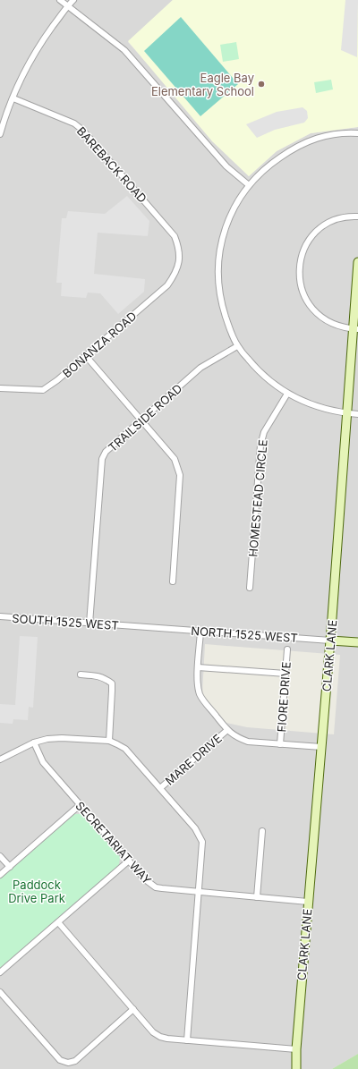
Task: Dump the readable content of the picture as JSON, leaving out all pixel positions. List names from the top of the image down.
{
  "streets": {
    "street": [
      "BAREBACK ROAD",
      "BONANZA ROAD",
      "TRAILSIDE ROAD",
      "HOMESTEAD CIRCLE",
      "SOUTH 1525 WEST",
      "NORTH 1525 WEST",
      "CLARK LANE",
      "FIORE DRIVE",
      "MARE DRIVE",
      "SECRETARIAT WAY"
    ]
  },
  "crossings": [
    ["BAREBACK ROAD", "BONANZA ROAD"],
    ["TRAILSIDE ROAD", "SOUTH 1525 WEST"],
    ["SOUTH 1525 WEST", "NORTH 1525 WEST"],
    ["NORTH 1525 WEST", "CLARK LANE"],
    ["CLARK LANE", "SECRETARIAT WAY"]
  ],
  "parks": ["Paddock Drive Park"],
  "places": ["Eagle Bay Elementary School"]
}
